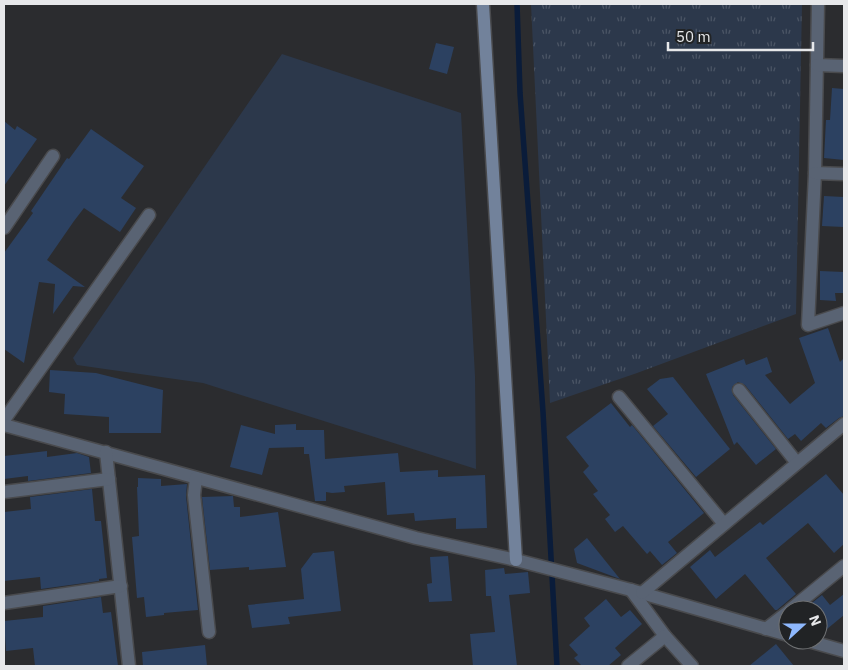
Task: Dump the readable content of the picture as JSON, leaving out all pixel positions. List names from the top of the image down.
{
  "scale_bar": "50 m",
  "north": "right"
}
